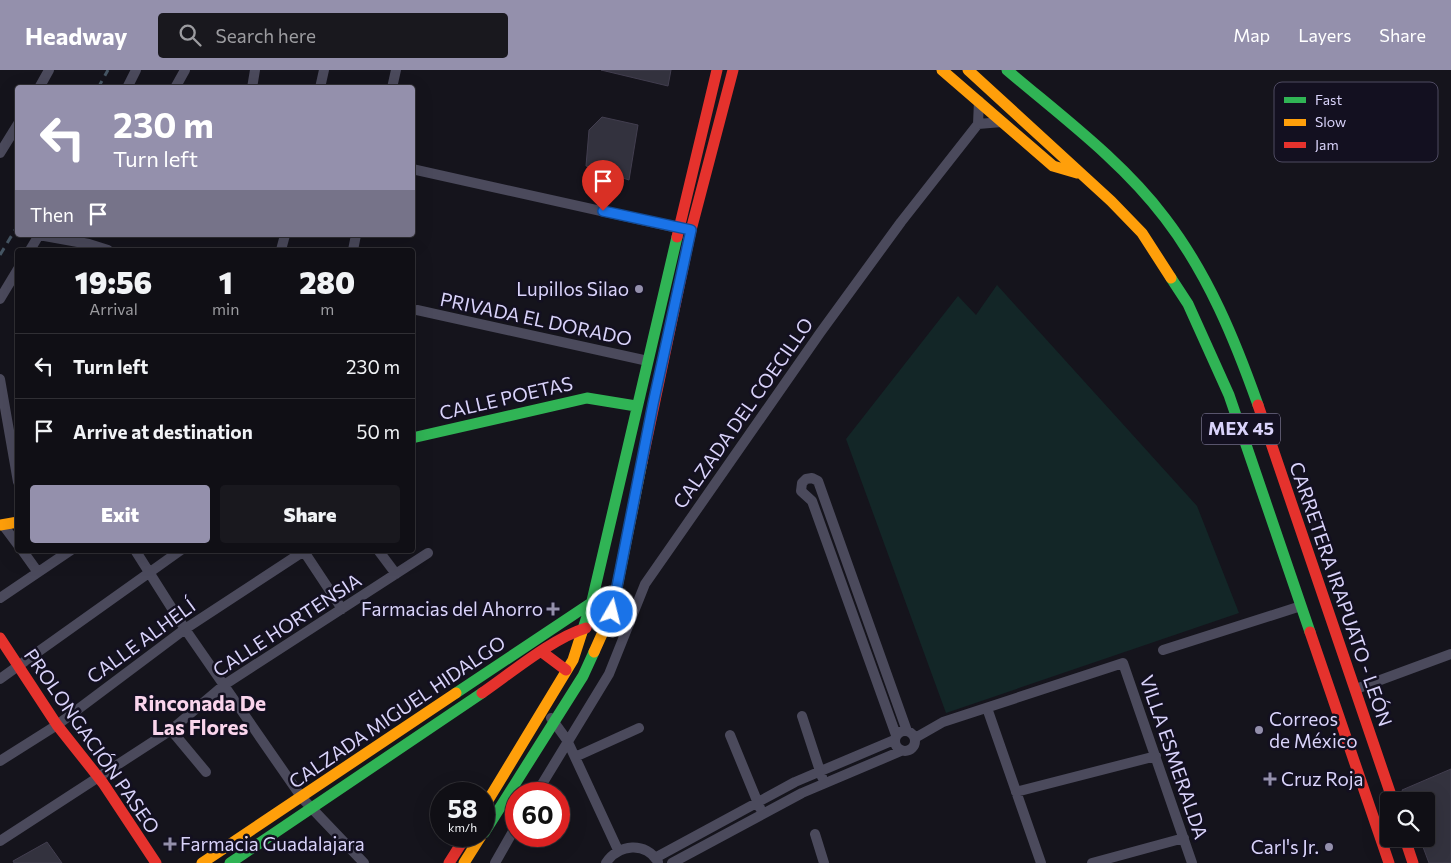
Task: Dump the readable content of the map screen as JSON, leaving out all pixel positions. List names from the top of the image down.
{
  "streets": {
    "main road": [
      "CALLE POETAS",
      "MEX 45",
      "CARRETERA IRAPUATO - LEÓN",
      "CALZADA MIGUEL HIDALGO",
      "PROLONGACIÓN PASEO"
    ],
    "street": [
      "PRIVADA EL DORADO",
      "CALZADA DEL COECILLO",
      "CALLE HORTENSIA",
      "CALLE ALHELÍ",
      "VILLA ESMERALDA"
    ]
  },
  "crossings": [
    ["CALLE HORTENSIA", "PROLONGACIÓN PASEO"],
    ["CALLE ALHELÍ", "PROLONGACIÓN PASEO"]
  ],
  "districts": ["Rinconada De Las Flores"],
  "places": {
    "other": ["Lupillos Silao", "Correos de México", "Carl's Jr."],
    "health": ["Farmacias del Ahorro", "Cruz Roja", "Farmacia Guadalajara"]
  },
  "legend": ["Fast", "Slow", "Jam"],
  "page": {
    "header": "Headway",
    "search": "Search here",
    "nav": ["Map", "Layers", "Share"],
    "turn": ["230 m", "Turn left"],
    "then": "Then",
    "eta": [
      "19:56",
      "Arrival",
      "1",
      "min",
      "280",
      "m"
    ],
    "list": [
      {
        "name": "Turn left",
        "value": "230 m"
      },
      {
        "name": "Arrive at destination",
        "value": "50 m"
      }
    ],
    "buttons": ["Exit", "Share"],
    "speed": "58 km/h",
    "limit": "60"
  }
}
